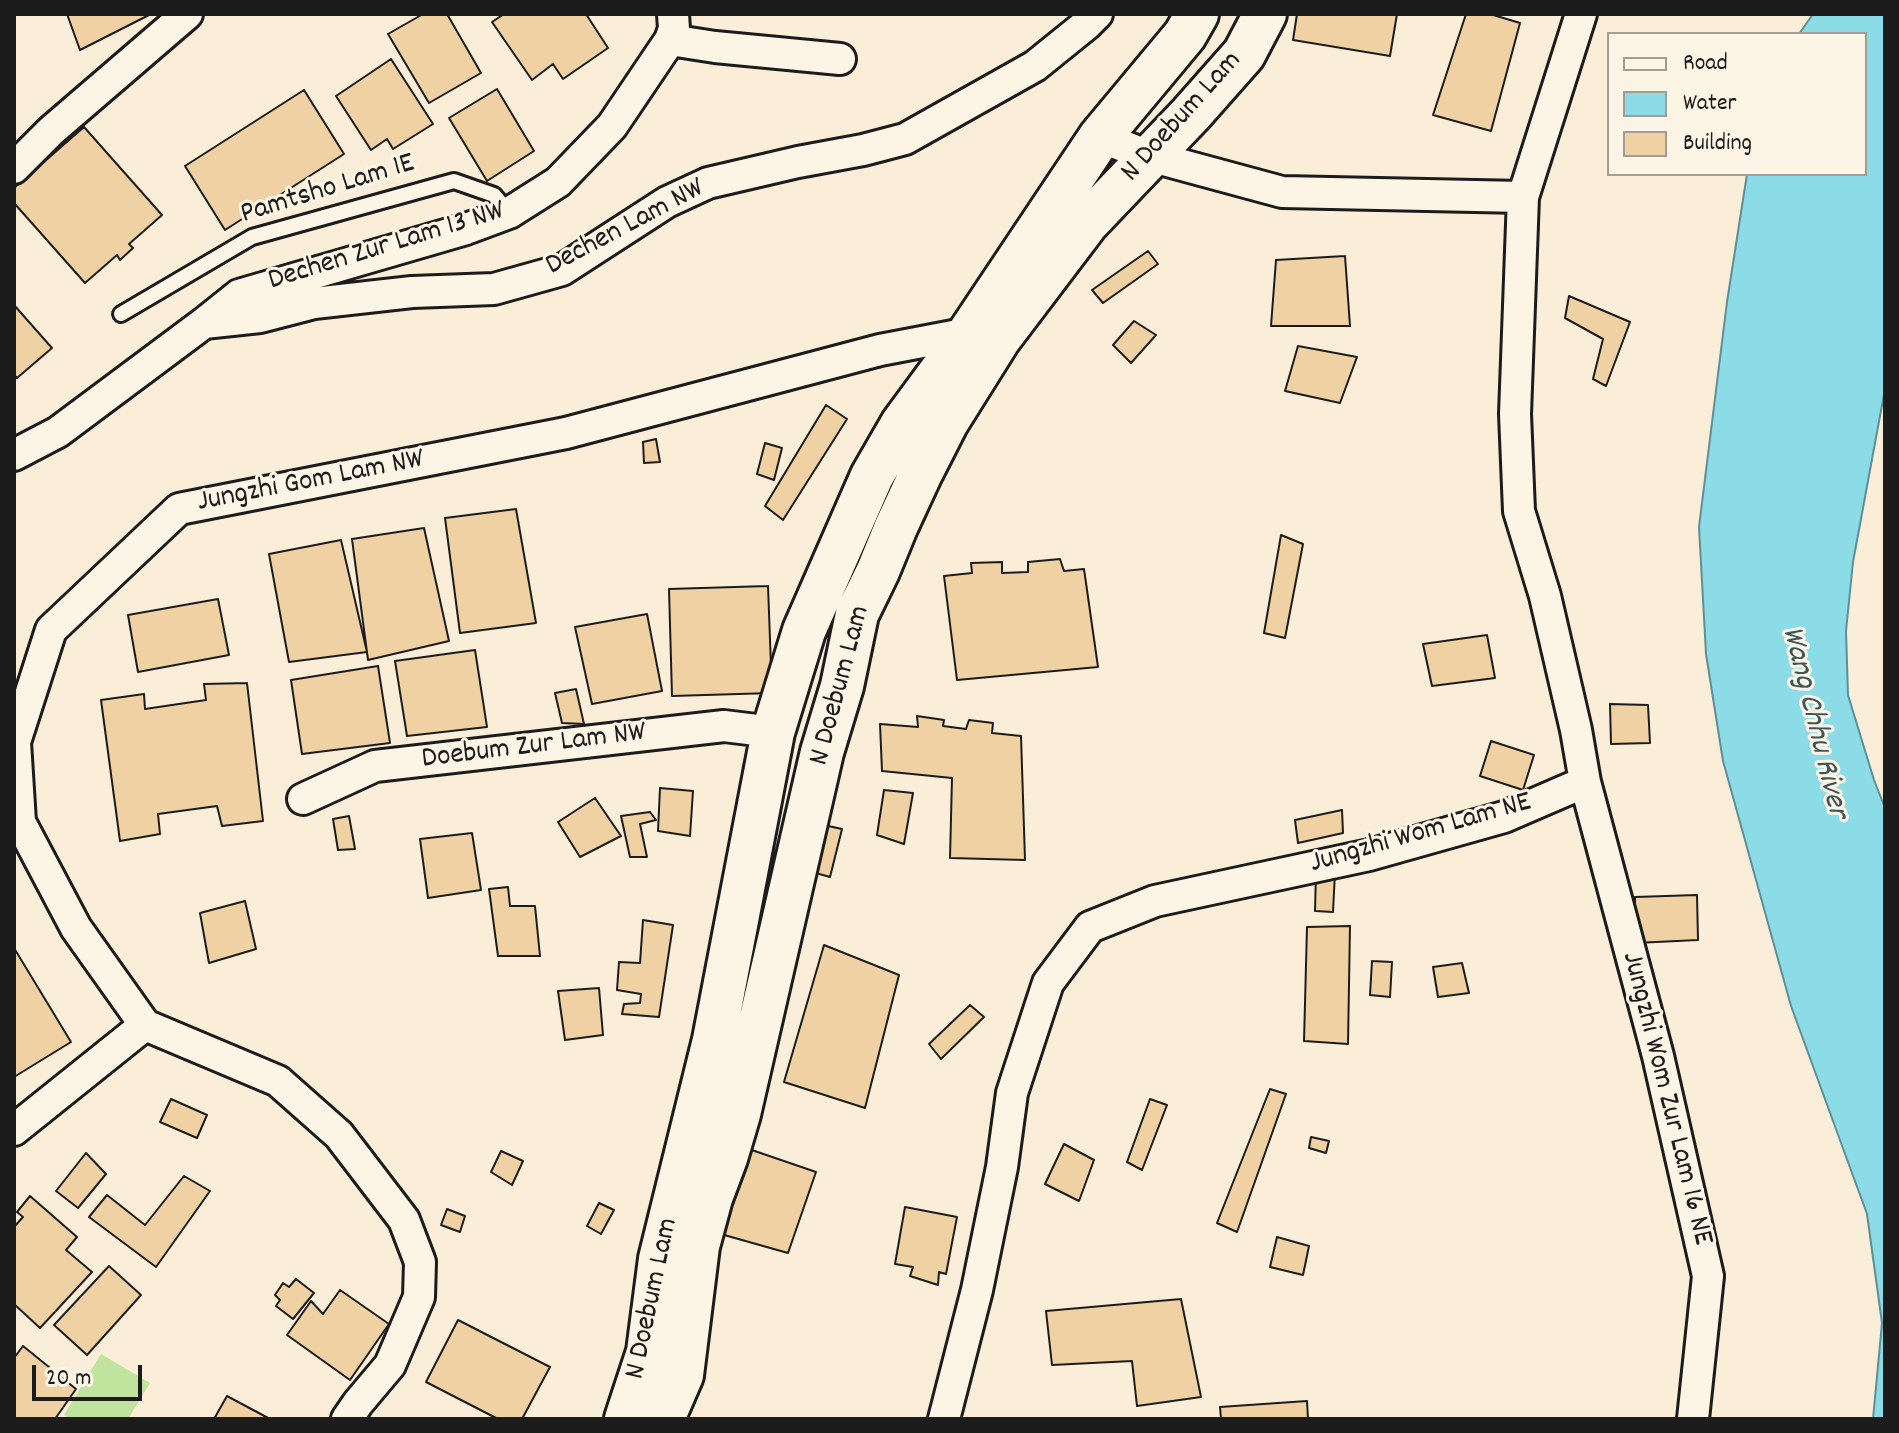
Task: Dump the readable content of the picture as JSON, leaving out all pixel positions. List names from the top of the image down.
{
  "streets": {
    "main road": ["N Doebum Lam"],
    "street": [
      "Dechen Lam NW",
      "Dechen Zur Lam 13 NW",
      "Jungzhi Gom Lam NW",
      "Doebum Zur Lam NW",
      "Jungzhi Wom Lam NE",
      "Jungzhi Wom Zur Lam 16 NE"
    ],
    "lane": ["Pamtsho Lam 1E"]
  },
  "crossings": [
    ["N Doebum Lam", "Jungzhi Gom Lam NW"],
    ["N Doebum Lam", "Doebum Zur Lam NW"],
    ["Pamtsho Lam 1E", "Dechen Zur Lam 13 NW"],
    ["Dechen Lam NW", "Dechen Zur Lam 13 NW"],
    ["Jungzhi Wom Lam NE", "Jungzhi Wom Zur Lam 16 NE"]
  ],
  "water": ["Wang Chhu River"],
  "legend": ["Road", "Water", "Building"],
  "scale_bar": "20 m"
}
